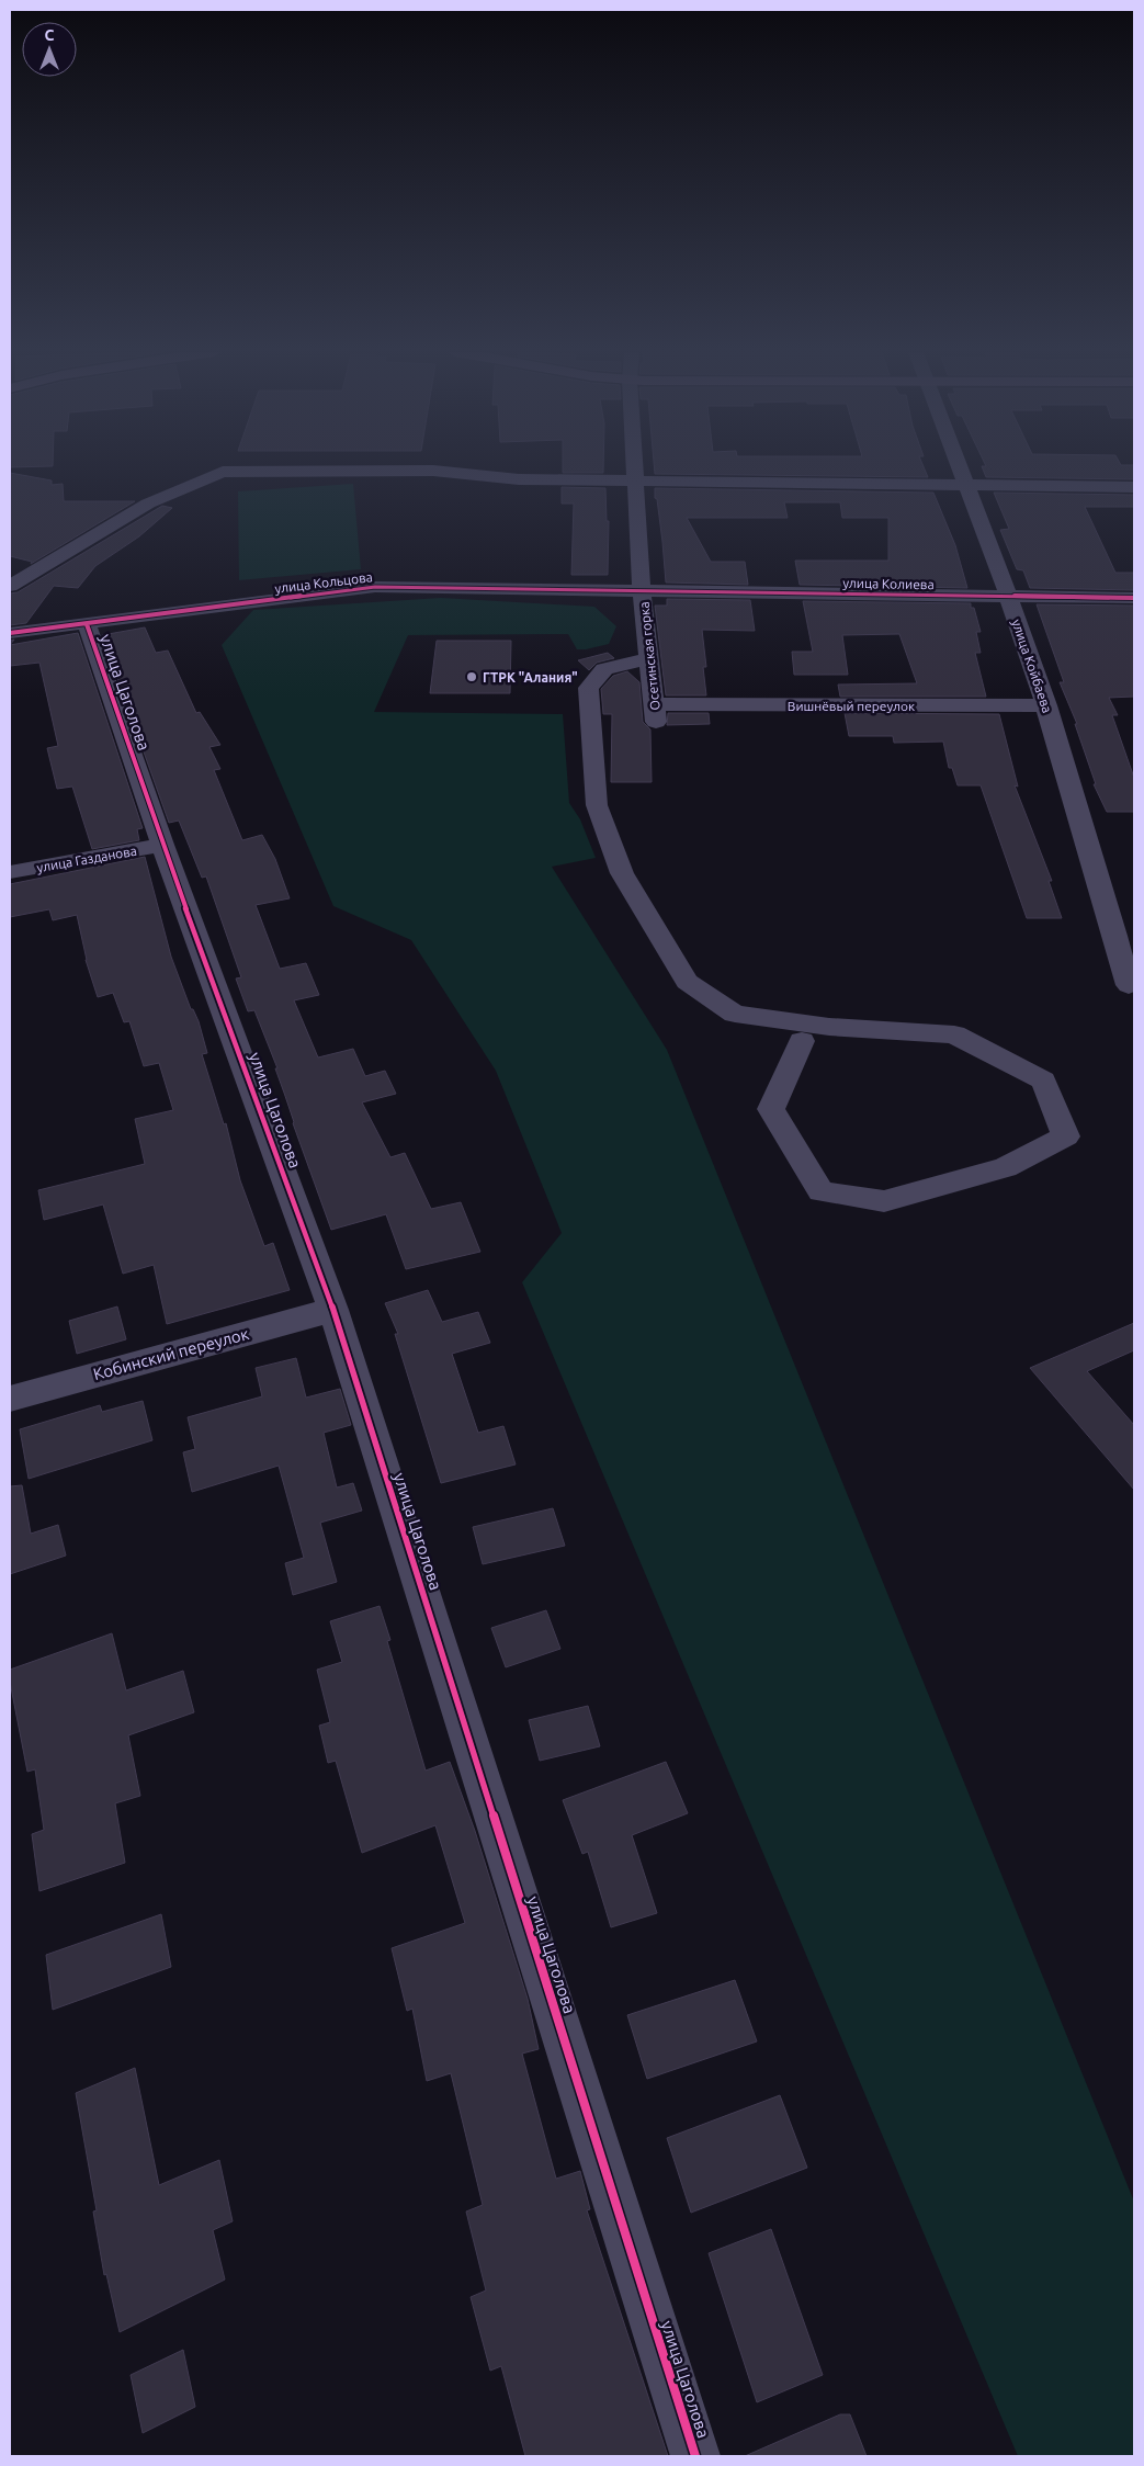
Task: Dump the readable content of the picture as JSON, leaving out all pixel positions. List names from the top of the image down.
{
  "streets": {
    "street": [
      "улица Кольцова",
      "улица Колиева",
      "Осетинская горка",
      "улица Койбаева",
      "улица Цаголова",
      "Вишнёвый переулок",
      "улица Газданова",
      "Кобинский переулок"
    ]
  },
  "crossings": [
    ["улица Кольцова", "улица Колиева"],
    ["улица Кольцова", "Осетинская горка"],
    ["улица Кольцова", "улица Цаголова"],
    ["улица Колиева", "Осетинская горка"],
    ["улица Колиева", "улица Койбаева"],
    ["Осетинская горка", "Вишнёвый переулок"],
    ["улица Койбаева", "Вишнёвый переулок"],
    ["улица Цаголова", "улица Газданова"],
    ["улица Цаголова", "Кобинский переулок"]
  ],
  "places": ["ГТРК \"Алания\""],
  "north": "top"
}
